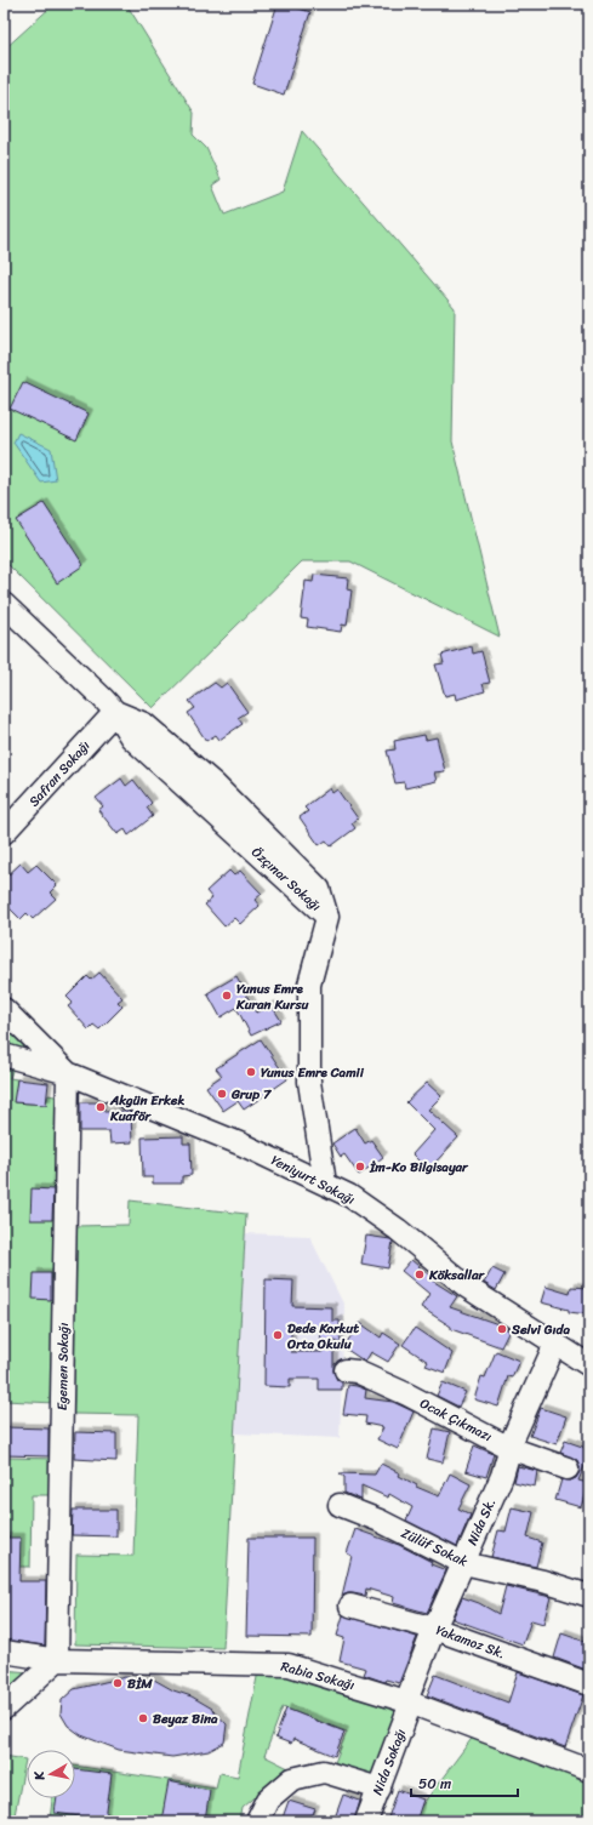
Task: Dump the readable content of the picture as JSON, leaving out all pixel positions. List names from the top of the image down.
{
  "streets": {
    "street": [
      "Safran Sokağı",
      "Özçınar Sokağı",
      "Yeniyurt Sokağı",
      "Egemen Sokağı",
      "Ocak Çıkmazı",
      "Nida Sk.",
      "Zülüf Sokak",
      "Yakamoz Sk.",
      "Rabia Sokağı",
      "Nida Sokağı"
    ]
  },
  "crossings": [
    ["Safran Sokağı", "Özçınar Sokağı"],
    ["Özçınar Sokağı", "Yeniyurt Sokağı"],
    ["Yeniyurt Sokağı", "Egemen Sokağı"],
    ["Yeniyurt Sokağı", "Nida Sk."],
    ["Egemen Sokağı", "Rabia Sokağı"],
    ["Ocak Çıkmazı", "Nida Sk."],
    ["Nida Sk.", "Zülüf Sokak"],
    ["Nida Sk.", "Yakamoz Sk."],
    ["Nida Sk.", "Rabia Sokağı"],
    ["Nida Sk.", "Nida Sokağı"],
    ["Rabia Sokağı", "Nida Sokağı"]
  ],
  "places": [
    "Yunus Emre Kuran Kursu",
    "Yunus Emre Camii",
    "Grup 7",
    "Akgün Erkek Kuaför",
    "İm-Ko Bilgisayar",
    "Köksallar",
    "Selvi Gıda",
    "Dede Korkut Orta Okulu",
    "BİM",
    "Beyaz Bina"
  ],
  "scale_bar": "50 m",
  "north": "left"
}
